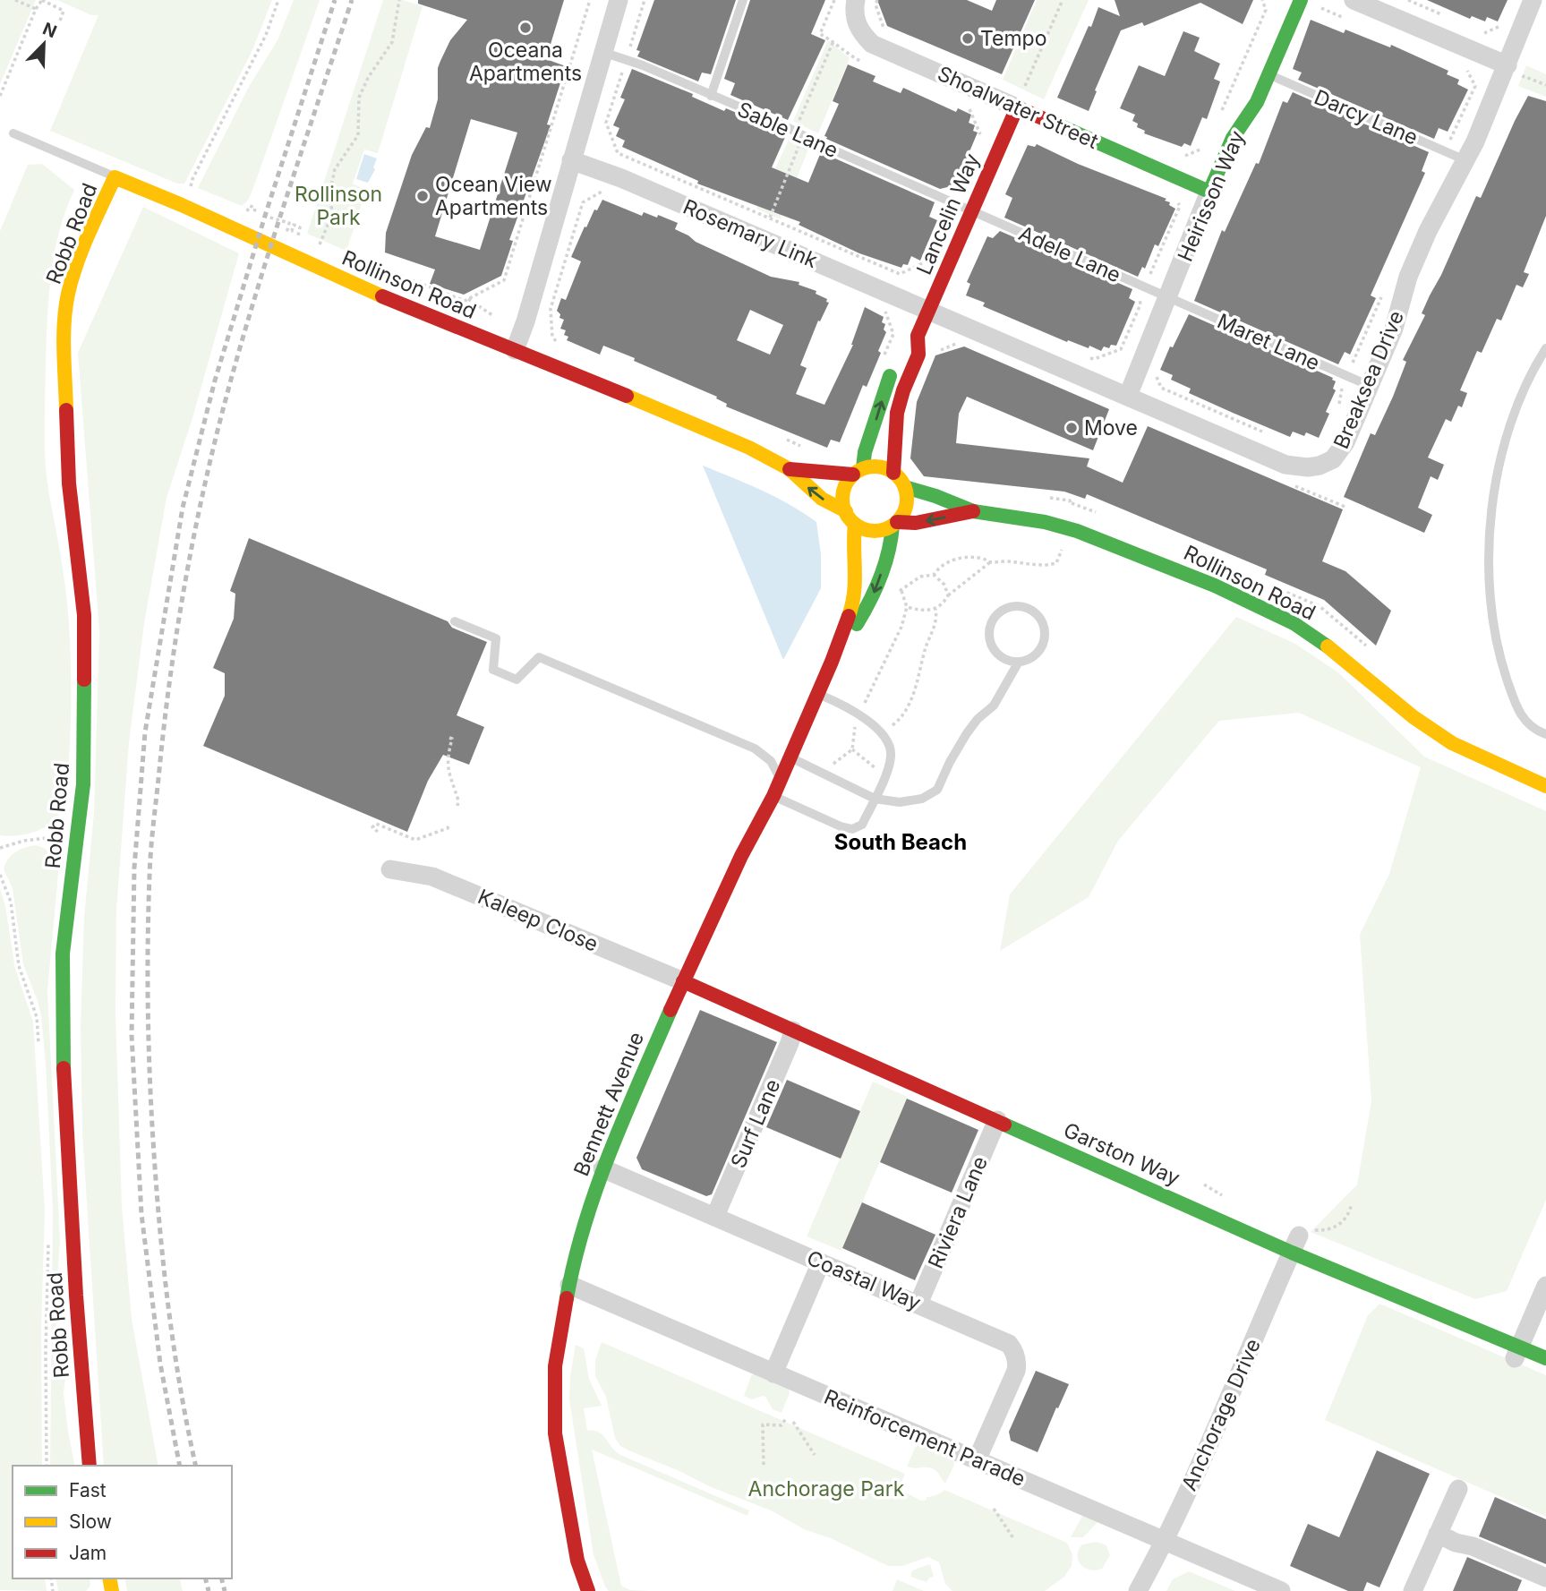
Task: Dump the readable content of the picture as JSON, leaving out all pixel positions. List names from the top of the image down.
{
  "streets": {
    "street": [
      "Shoalwater Street",
      "Heirisson Way",
      "Lancelin Way",
      "Robb Road",
      "Rosemary Link",
      "Rollinson Road",
      "Breaksea Drive",
      "Kaleep Close",
      "Bennett Avenue",
      "Surf Lane",
      "Garston Way",
      "Riviera Lane",
      "Coastal Way",
      "Anchorage Drive",
      "Reinforcement Parade"
    ],
    "lane": [
      "Darcy Lane",
      "Sable Lane",
      "Adele Lane",
      "Maret Lane"
    ]
  },
  "crossings": [
    ["Shoalwater Street", "Heirisson Way"],
    ["Shoalwater Street", "Lancelin Way"],
    ["Darcy Lane", "Heirisson Way"],
    ["Darcy Lane", "Breaksea Drive"],
    ["Sable Lane", "Lancelin Way"],
    ["Sable Lane", "Adele Lane"],
    ["Heirisson Way", "Adele Lane"],
    ["Heirisson Way", "Maret Lane"],
    ["Heirisson Way", "Breaksea Drive"],
    ["Lancelin Way", "Rosemary Link"],
    ["Lancelin Way", "Adele Lane"],
    ["Lancelin Way", "Rollinson Road"],
    ["Lancelin Way", "Breaksea Drive"],
    ["Lancelin Way", "Bennett Avenue"],
    ["Robb Road", "Rollinson Road"],
    ["Rosemary Link", "Breaksea Drive"],
    ["Adele Lane", "Maret Lane"],
    ["Rollinson Road", "Bennett Avenue"],
    ["Maret Lane", "Breaksea Drive"],
    ["Kaleep Close", "Bennett Avenue"],
    ["Kaleep Close", "Garston Way"],
    ["Bennett Avenue", "Garston Way"],
    ["Bennett Avenue", "Coastal Way"],
    ["Bennett Avenue", "Reinforcement Parade"],
    ["Surf Lane", "Garston Way"],
    ["Surf Lane", "Coastal Way"],
    ["Garston Way", "Riviera Lane"],
    ["Garston Way", "Anchorage Drive"],
    ["Riviera Lane", "Coastal Way"],
    ["Coastal Way", "Reinforcement Parade"],
    ["Anchorage Drive", "Reinforcement Parade"]
  ],
  "districts": ["South Beach"],
  "parks": ["Rollinson Park", "Anchorage Park"],
  "places": [
    "Oceana Apartments",
    "Tempo",
    "Ocean View Apartments",
    "Move"
  ],
  "legend": ["Fast", "Slow", "Jam"],
  "north": "top right"
}
